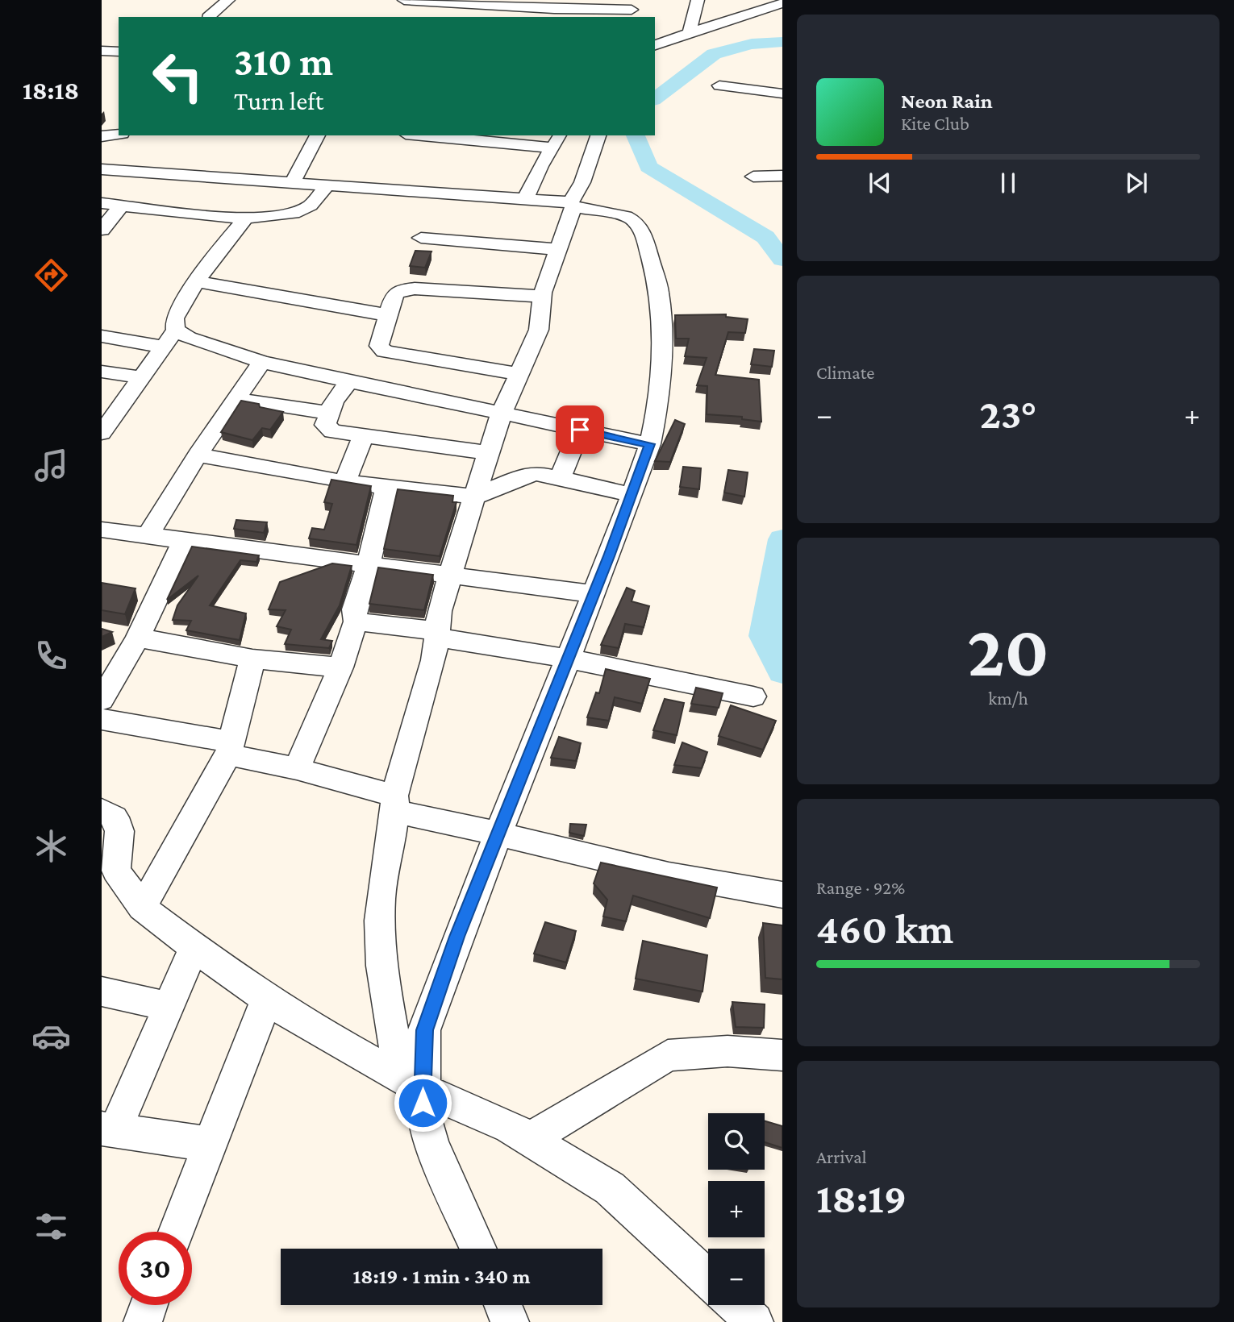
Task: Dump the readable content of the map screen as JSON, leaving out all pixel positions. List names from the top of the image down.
{
  "page": {
    "tabs": "18:18",
    "turn": ["310 m", "Turn left"],
    "song": ["Neon Rain", "Kite Club"],
    "tile": [
      "Climate",
      ["20", "km/h"],
      ["Range · 92%", "460 km"],
      ["Arrival", "18:19"]
    ],
    "heat": ["−", "23°", "+"],
    "map_buttons": ["+", "−"],
    "limit": "30",
    "trip": "18:19 · 1 min · 340 m"
  }
}
